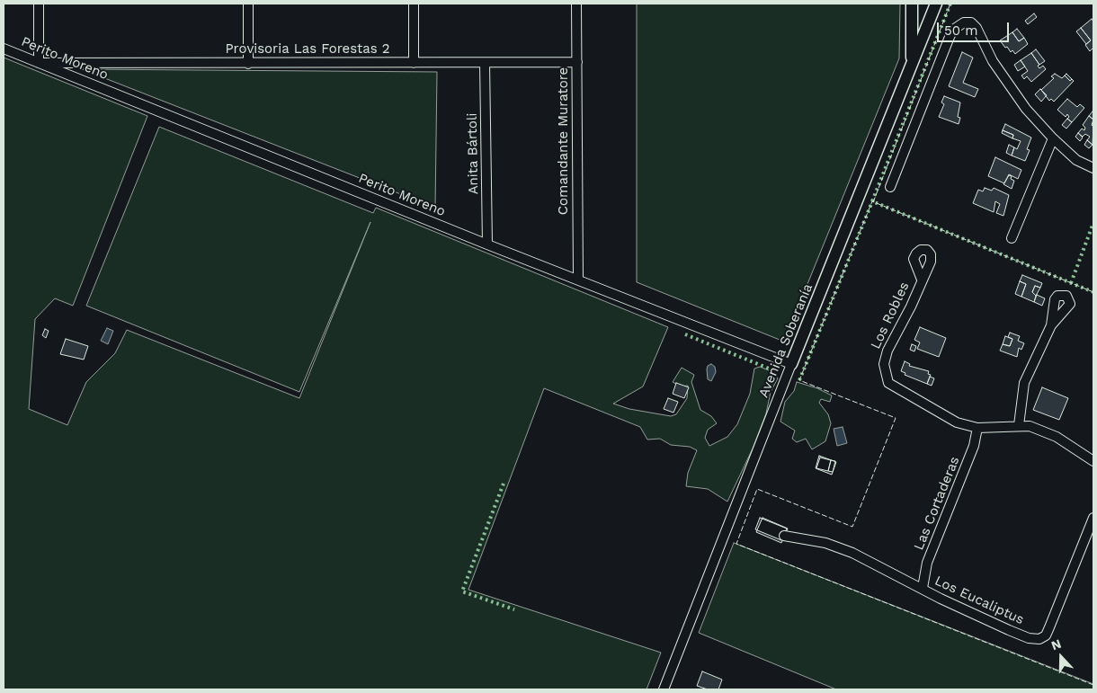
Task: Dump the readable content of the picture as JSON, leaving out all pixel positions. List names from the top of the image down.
{
  "streets": {
    "street": [
      "Provisoria Las Forestas 2",
      "Perito Moreno",
      "Comandante Muratore",
      "Anita Bártoli",
      "Los Robles",
      "Avenida Soberanía",
      "Las Cortaderas",
      "Los Eucaliptus"
    ]
  },
  "crossings": [
    ["Provisoria Las Forestas 2", "Perito Moreno"],
    ["Provisoria Las Forestas 2", "Comandante Muratore"],
    ["Provisoria Las Forestas 2", "Anita Bártoli"],
    ["Perito Moreno", "Comandante Muratore"],
    ["Perito Moreno", "Anita Bártoli"],
    ["Perito Moreno", "Avenida Soberanía"],
    ["Los Robles", "Las Cortaderas"],
    ["Las Cortaderas", "Los Eucaliptus"]
  ],
  "scale_bar": "50 m",
  "north": "top"
}
